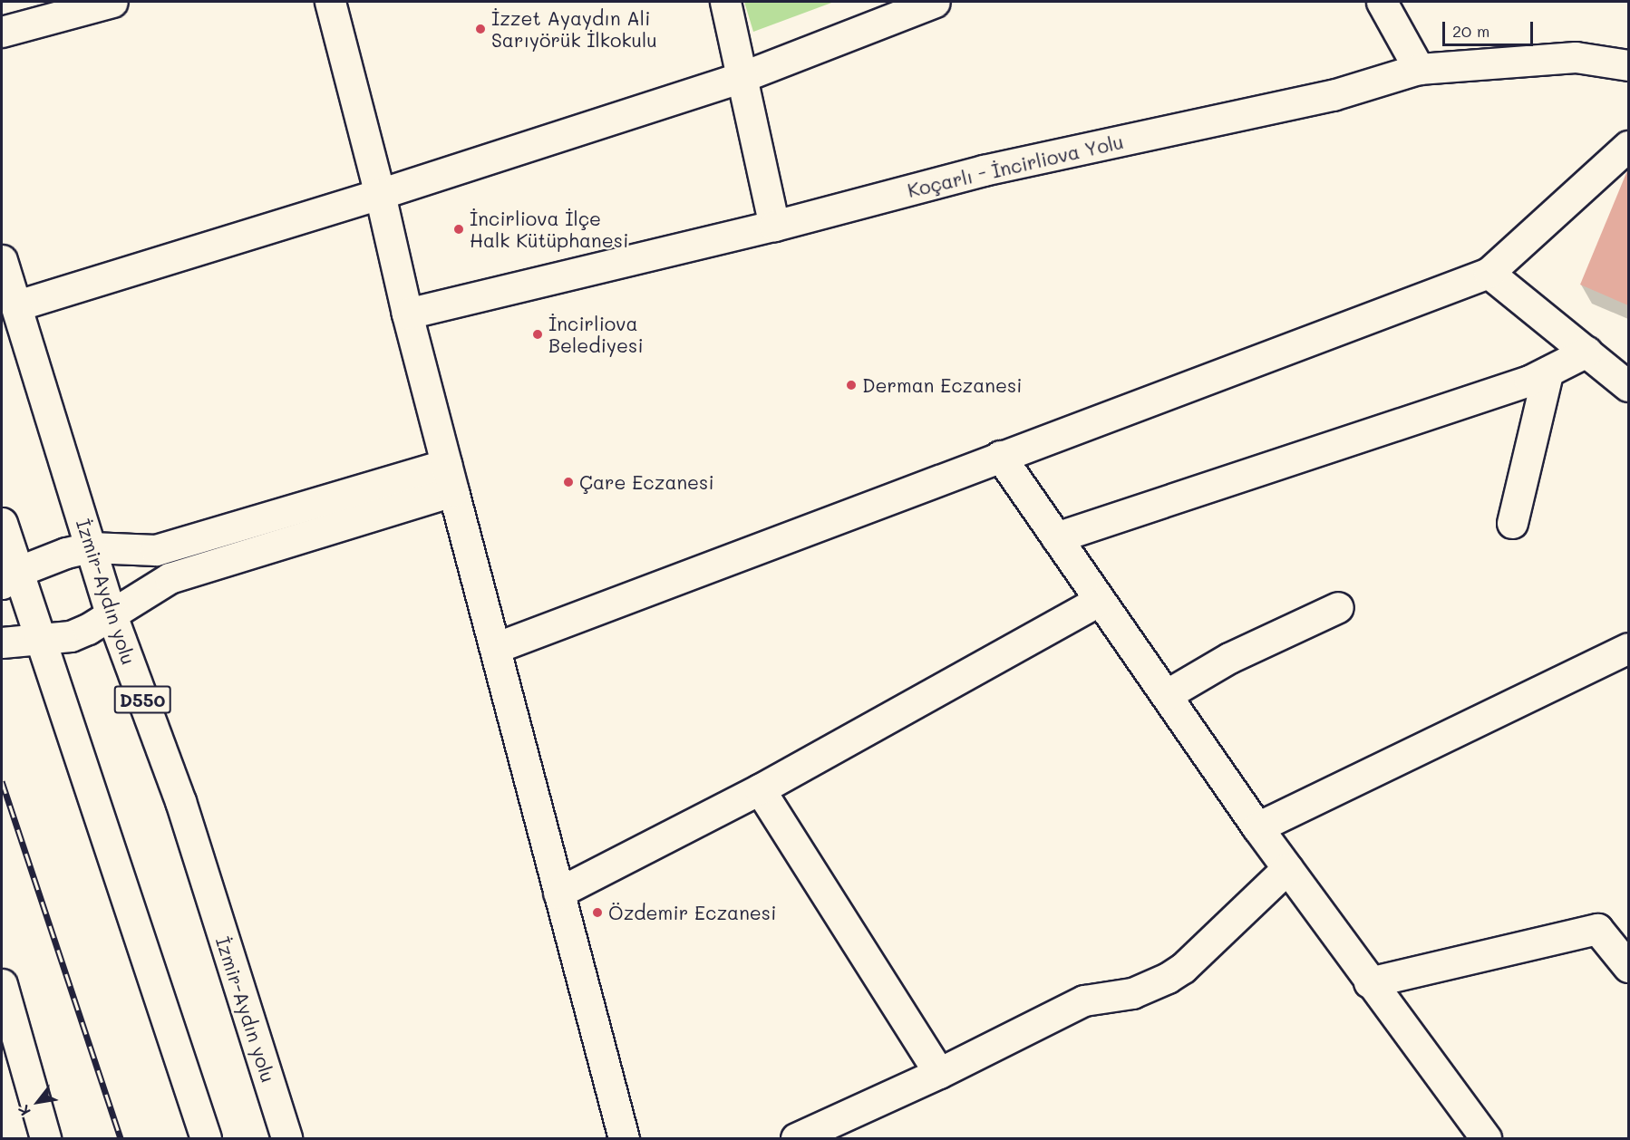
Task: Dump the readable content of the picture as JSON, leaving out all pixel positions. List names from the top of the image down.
{
  "streets": {
    "main road": ["Koçarlı - İncirliova Yolu", "İzmir-Aydın yolu", "D550"]
  },
  "places": [
    "İzzet Ayaydın Ali Sarıyörük İlkokulu",
    "İncirliova İlçe Halk Kütüphanesi",
    "İncirliova Belediyesi",
    "Derman Eczanesi",
    "Çare Eczanesi",
    "Özdemir Eczanesi"
  ],
  "scale_bar": "20 m",
  "north": "bottom left"
}
